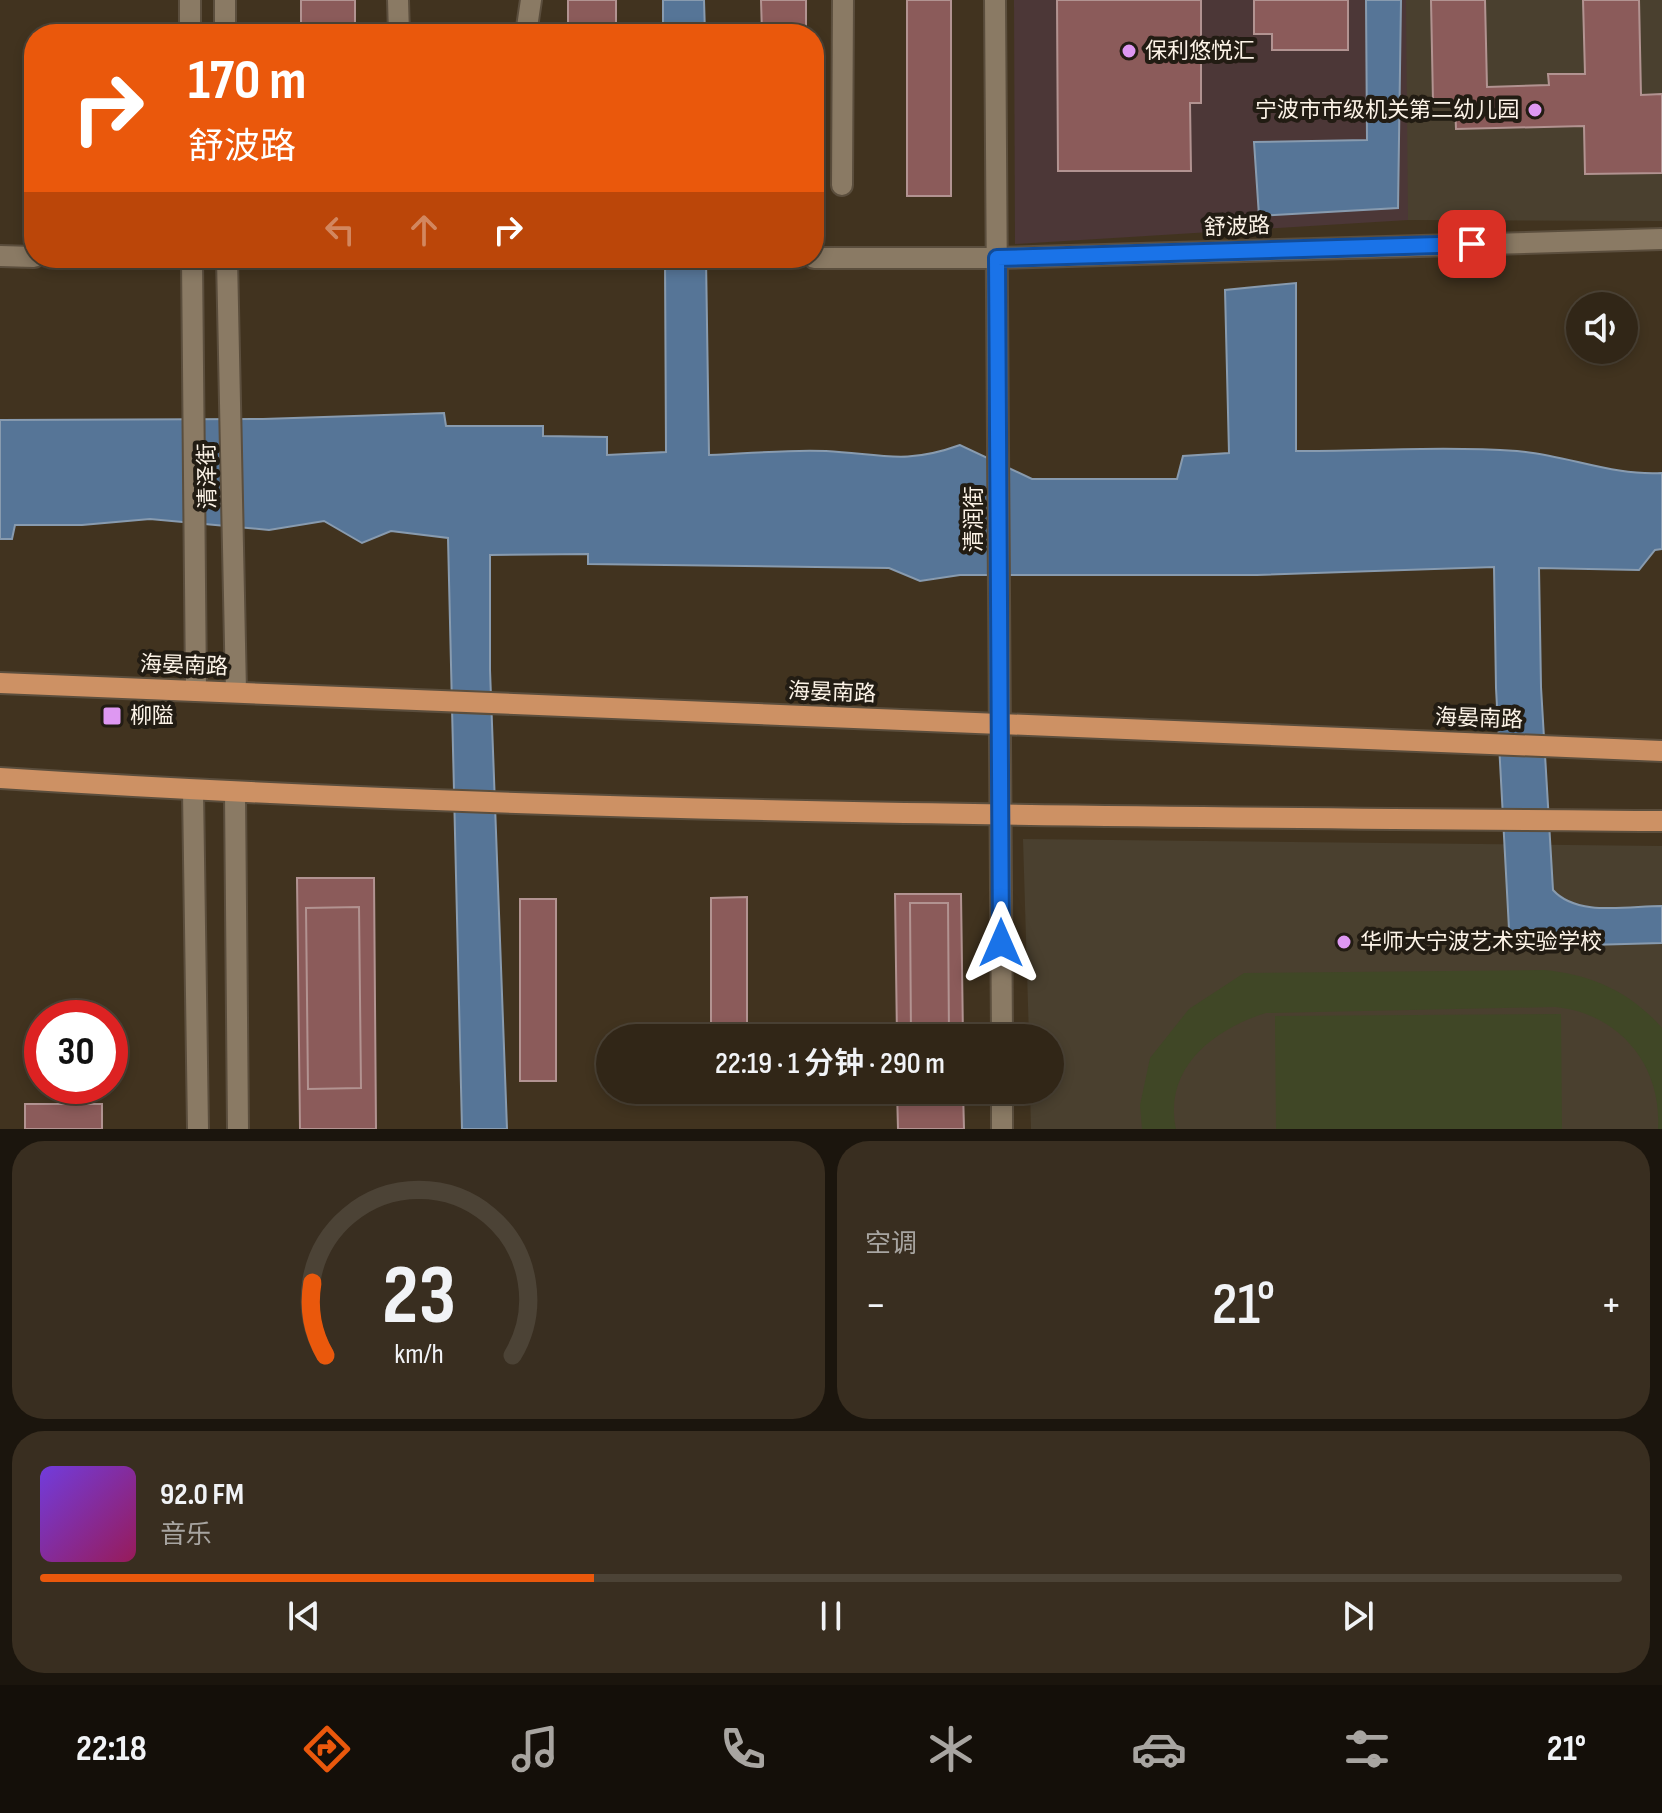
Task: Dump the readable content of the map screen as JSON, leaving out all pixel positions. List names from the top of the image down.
{
  "streets": {
    "main road": ["海晏南路"],
    "street": ["舒波路", "清泽街", "清润街"]
  },
  "crossings": [
    ["舒波路", "清润街"],
    ["清泽街", "海晏南路"],
    ["清润街", "海晏南路"]
  ],
  "places": {
    "other": ["保利悠悦汇", "宁波市市级机关第二幼儿园", "华师大宁波艺术实验学校"],
    "transit": ["柳隘"]
  },
  "page": {
    "turn": ["170 m", "舒波路"],
    "limit": "30",
    "trip": "22:19 · 1 分钟 · 290 m",
    "tile": "空调",
    "heat": ["−", "21°", "+"],
    "song": ["92.0 FM", "音乐"],
    "tabs": ["22:18", "21°"],
    "gauge": ["23", "km/h"]
  }
}
